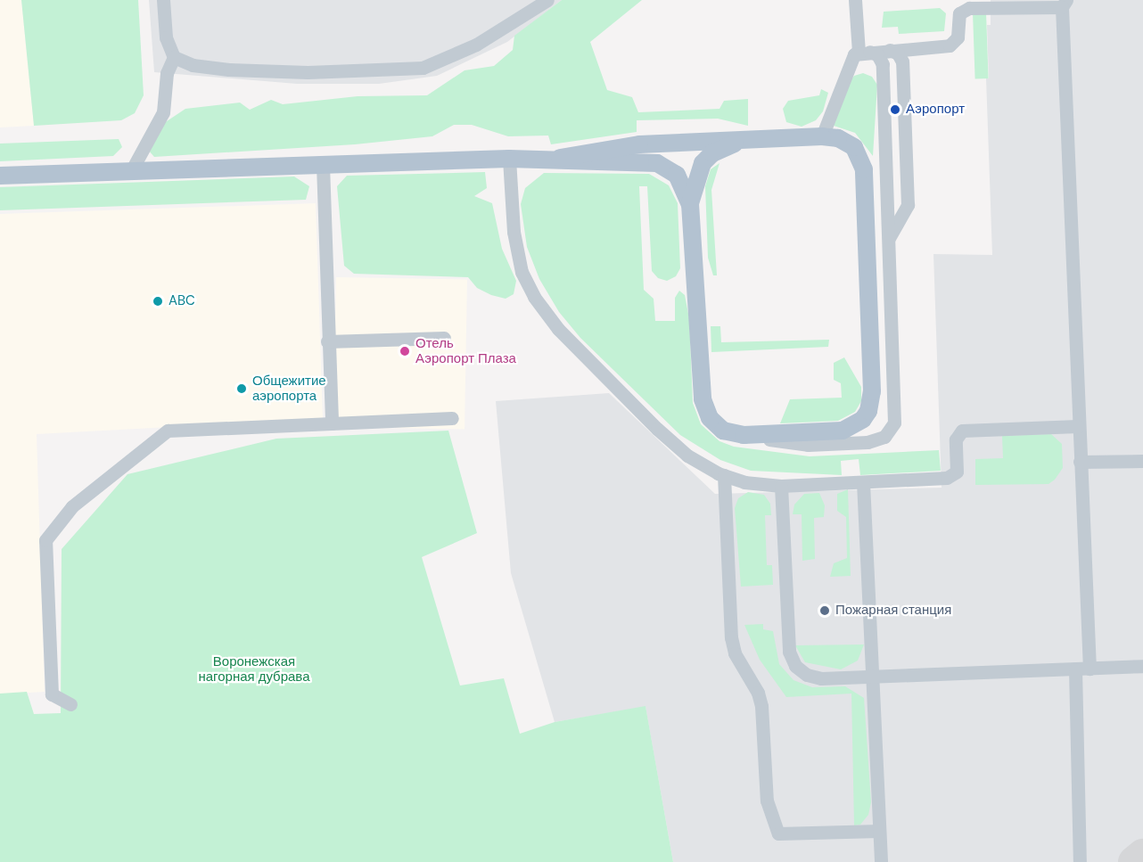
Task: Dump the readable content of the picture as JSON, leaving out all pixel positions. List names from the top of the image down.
{
  "parks": ["Воронежская нагорная дубрава"],
  "places": [
    "Аэропорт",
    "ABC",
    "Отель Аэропорт Плаза",
    "Общежитие аэропорта",
    "Пожарная станция"
  ]
}
